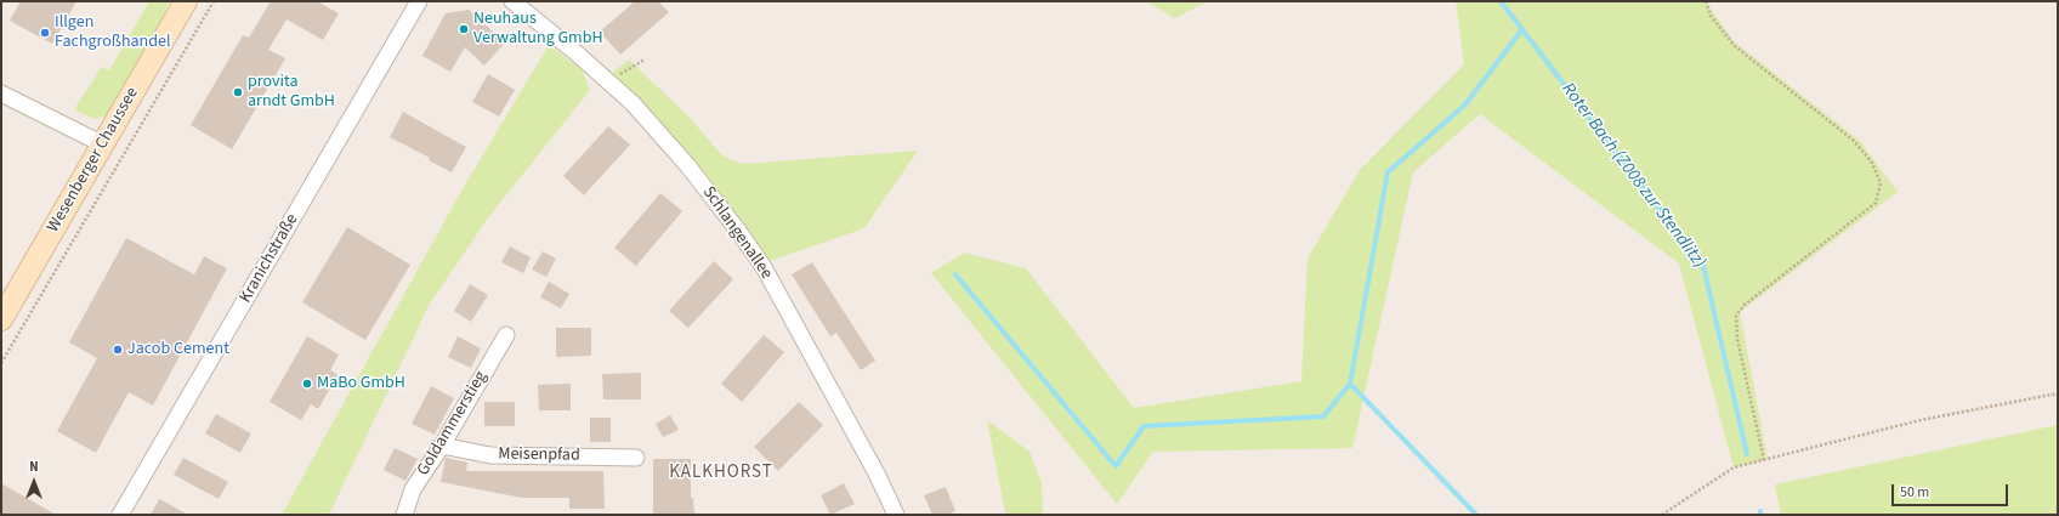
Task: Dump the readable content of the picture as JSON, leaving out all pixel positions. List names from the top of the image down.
{
  "streets": {
    "main road": ["Wesenberger Chaussee"],
    "street": [
      "Schlangenallee",
      "Kranichstraße",
      "Goldammerstieg",
      "Meisenpfad"
    ]
  },
  "crossings": [
    ["Goldammerstieg", "Meisenpfad"]
  ],
  "districts": ["KALKHORST"],
  "water": ["Roter Bach (Z008 zur Stendlitz)"],
  "places": [
    "Neuhaus Verwaltung GmbH",
    "Illgen Fachgroßhandel",
    "provita arndt GmbH",
    "Jacob Cement",
    "MaBo GmbH"
  ],
  "scale_bar": "50 m",
  "north": "top"
}
